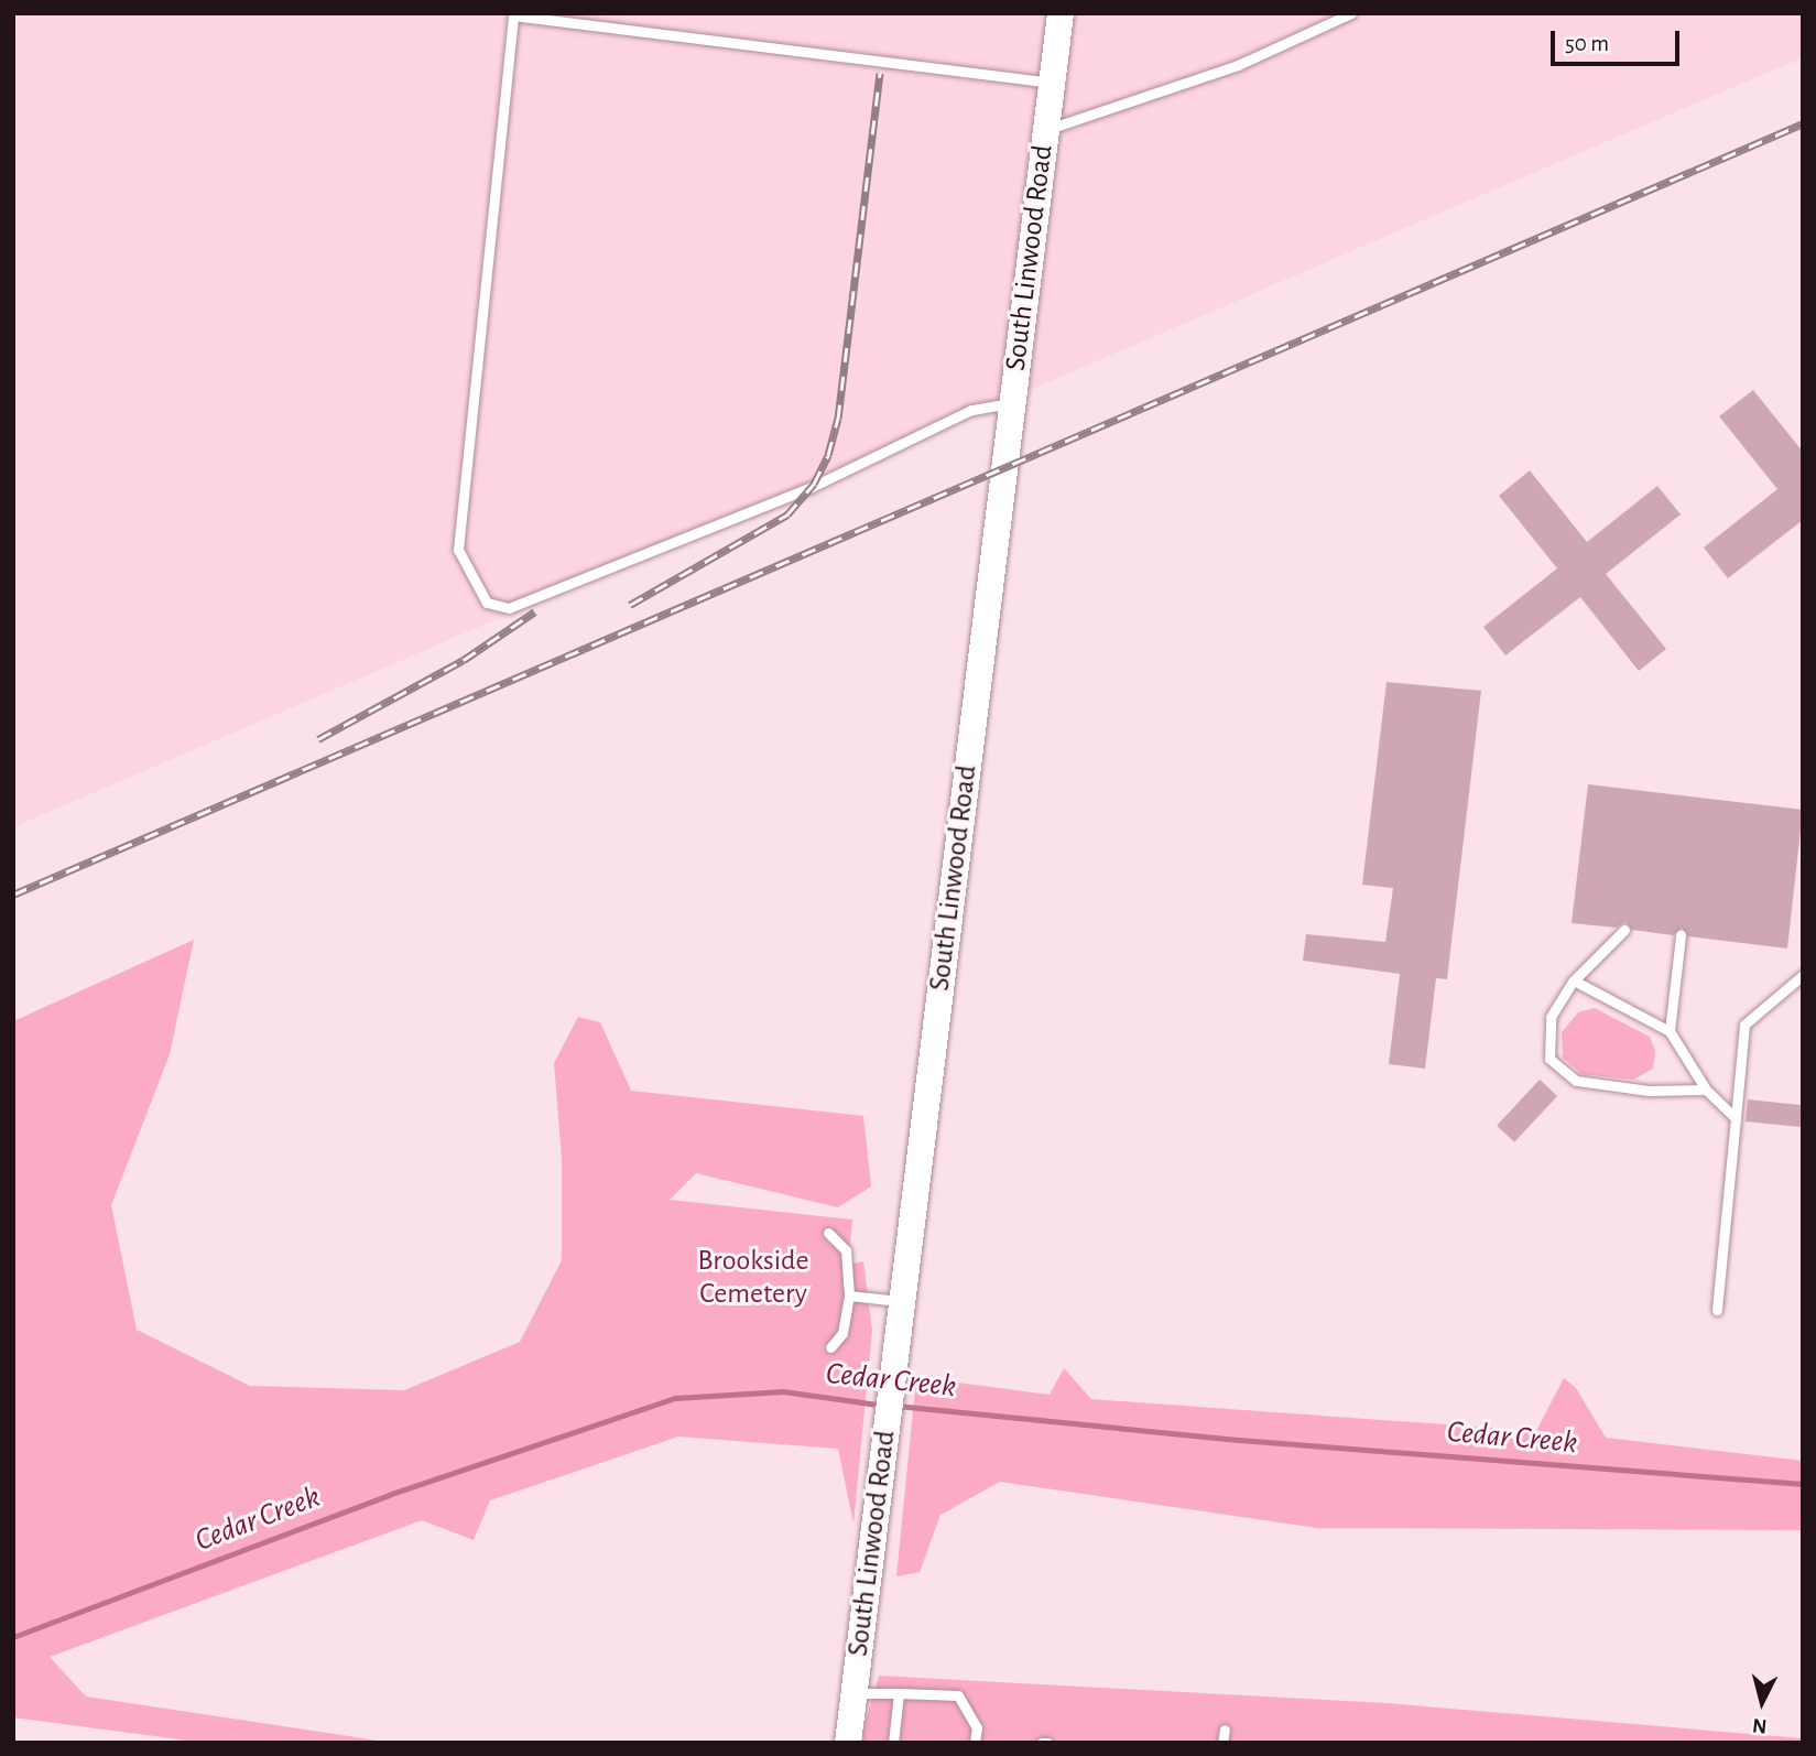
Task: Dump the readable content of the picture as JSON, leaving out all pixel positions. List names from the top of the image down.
{
  "streets": {
    "main road": ["South Linwood Road"]
  },
  "water": ["Cedar Creek"],
  "parks": ["Brookside Cemetery"],
  "scale_bar": "50 m",
  "north": "bottom"
}
